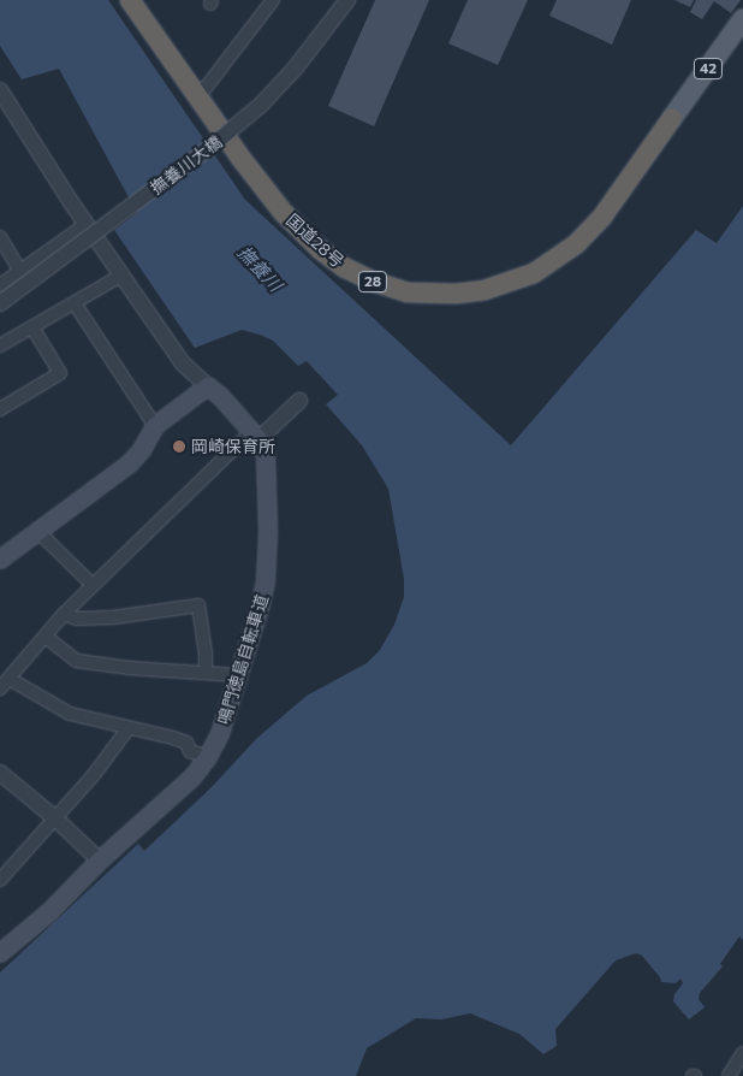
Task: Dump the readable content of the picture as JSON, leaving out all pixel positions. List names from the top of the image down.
{
  "streets": {
    "highway": ["国道28号", "28"],
    "main road": ["42", "鳴門徳島自転車道"],
    "street": ["撫養川大橋"]
  },
  "crossings": [
    ["42", "国道28号"]
  ],
  "water": ["撫養川"],
  "places": ["岡崎保育所"]
}
